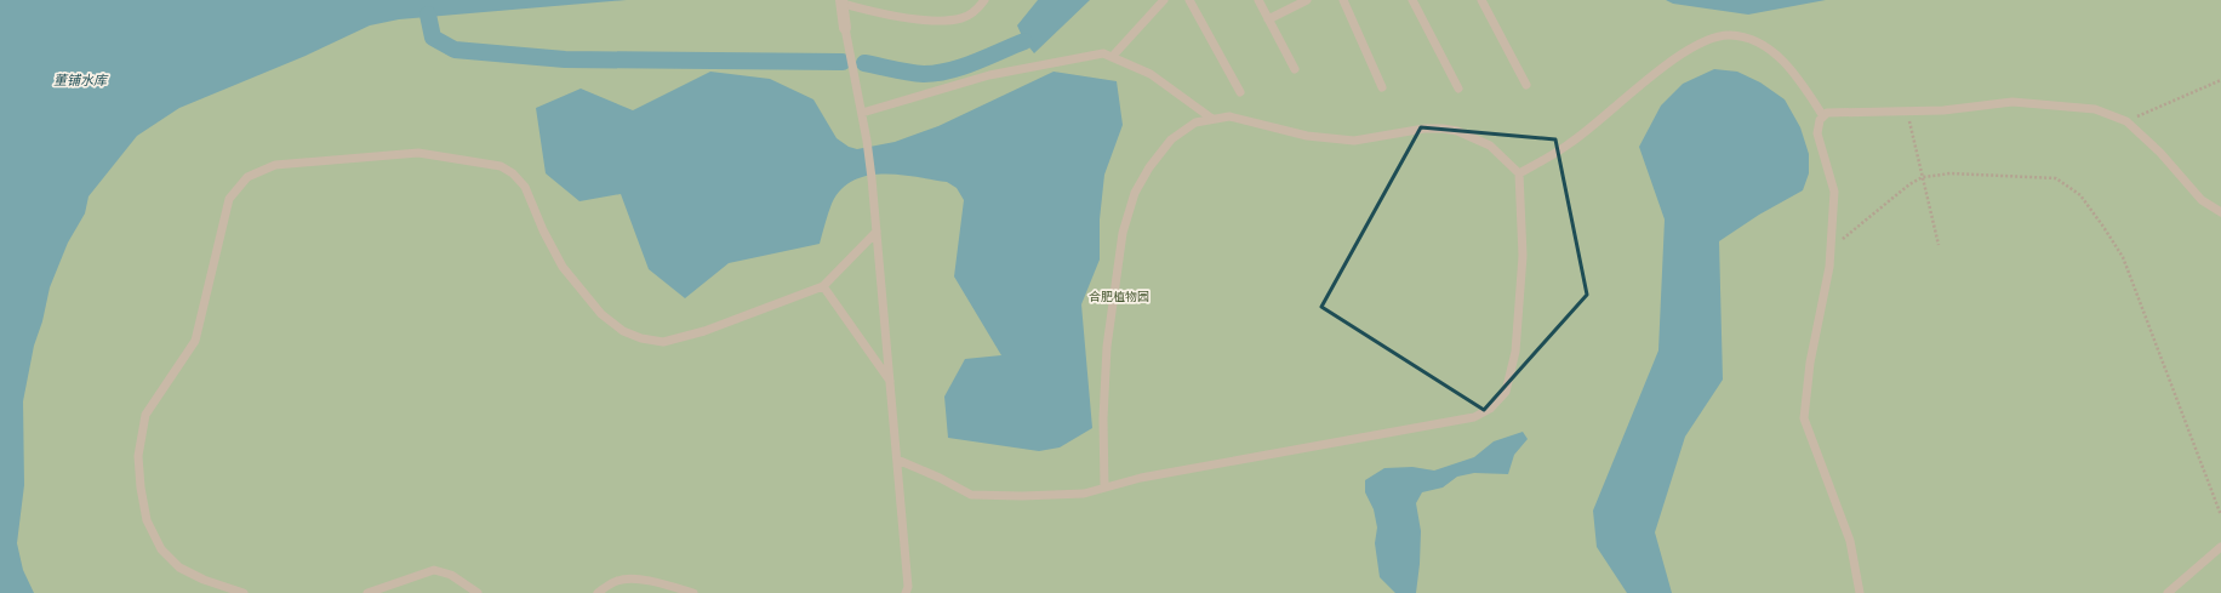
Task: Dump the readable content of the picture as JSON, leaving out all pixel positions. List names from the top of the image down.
{
  "water": ["董铺水库"],
  "parks": ["合肥植物园"]
}
